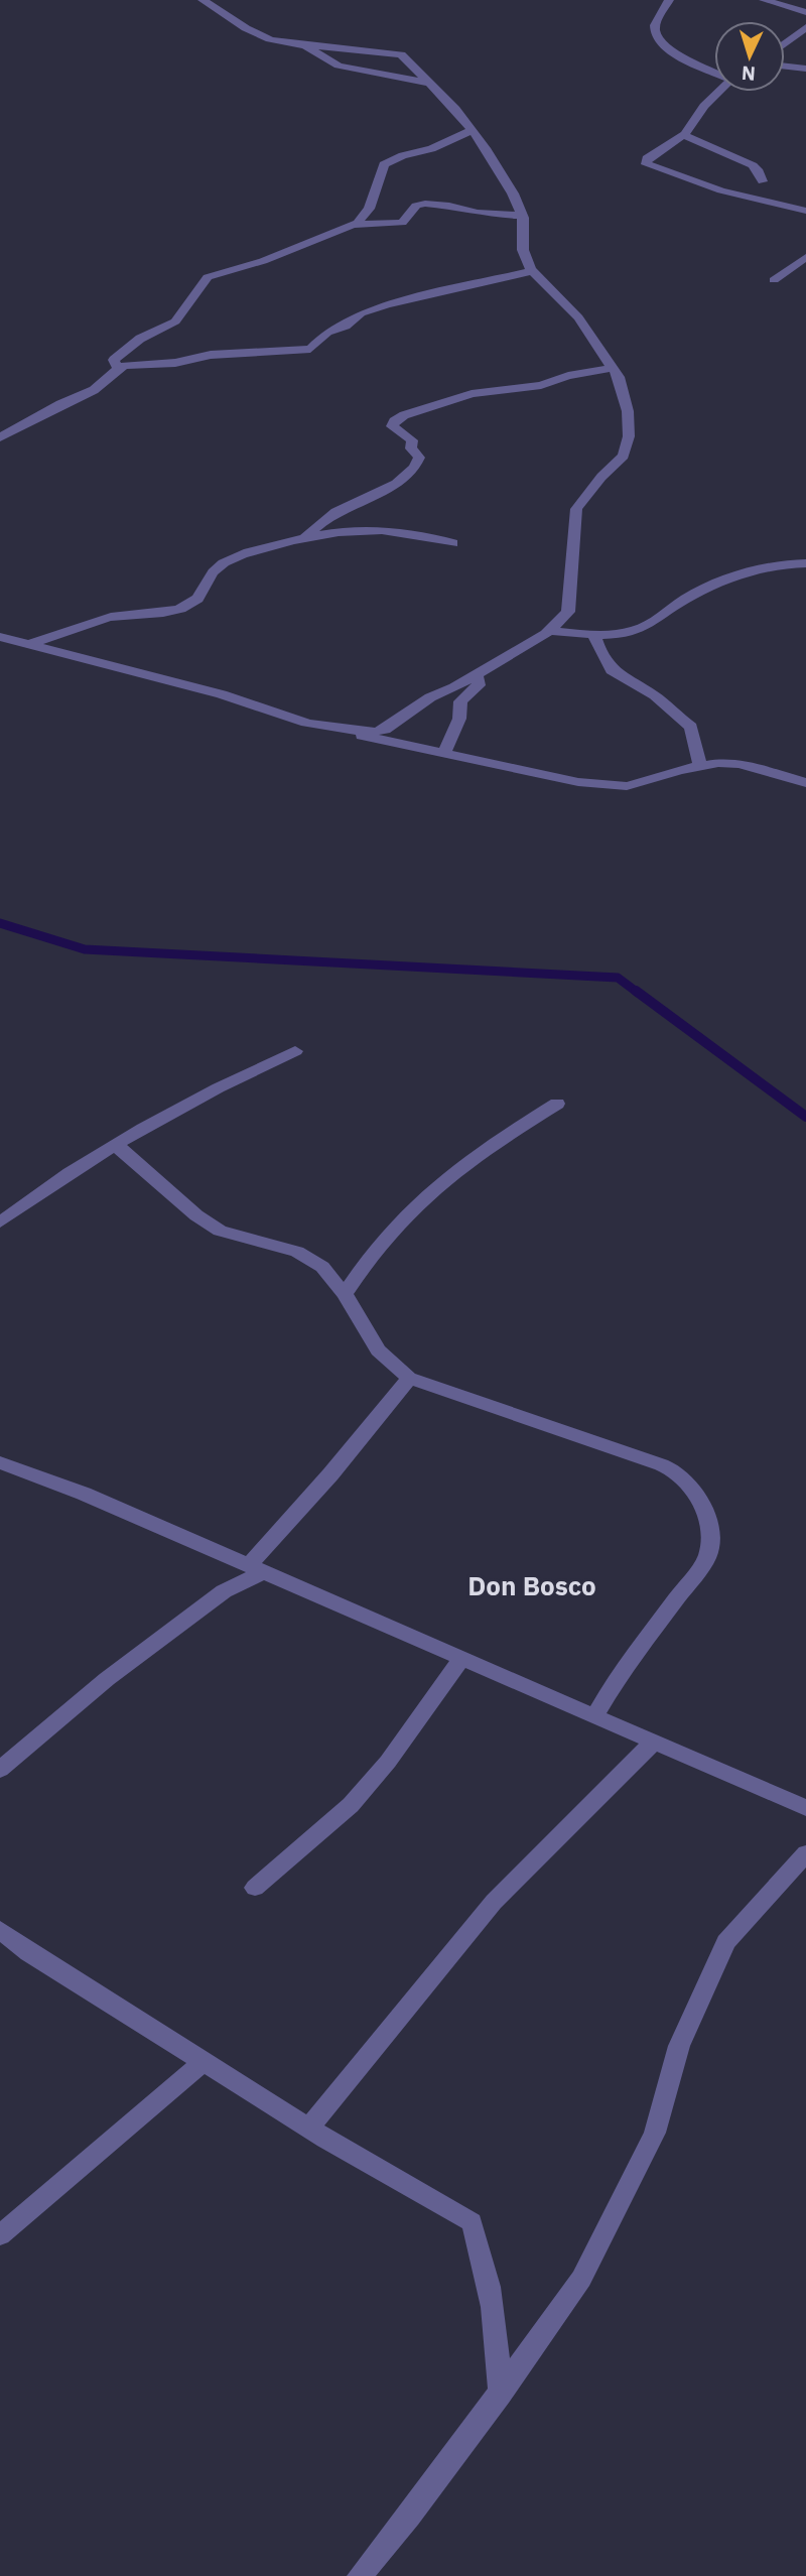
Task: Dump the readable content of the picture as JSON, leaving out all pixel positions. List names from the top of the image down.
{
  "districts": ["Don Bosco"],
  "north": "bottom"
}
